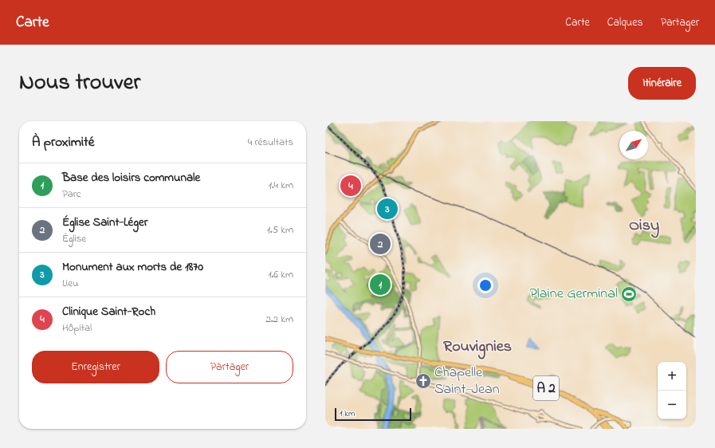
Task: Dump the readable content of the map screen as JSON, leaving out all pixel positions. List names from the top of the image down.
{
  "streets": {
    "highway": ["A 2"]
  },
  "districts": ["Oisy", "Rouvignies"],
  "places": {
    "sports": ["Plaine Germinal"],
    "church": ["Chapelle Saint-Jean"]
  },
  "scale_bar": "1 km",
  "north": "top right",
  "page": {
    "header": "Carte",
    "nav": ["Carte", "Calques", "Partager"],
    "title": "Nous trouver",
    "buttons": [
      "Itinéraire",
      ["Enregistrer", "Partager"]
    ],
    "heading": ["À proximité", "4 résultats"],
    "list": [
      {
        "mark": "1",
        "name": "Base des loisirs communale",
        "note": "Parc",
        "value": "1.4 km"
      },
      {
        "mark": "2",
        "name": "Église Saint-Léger",
        "note": "Église",
        "value": "1.5 km"
      },
      {
        "mark": "3",
        "name": "Monument aux morts de 1870",
        "note": "Lieu",
        "value": "1.6 km"
      },
      {
        "mark": "4",
        "name": "Clinique Saint-Roch",
        "note": "Hôpital",
        "value": "2.2 km"
      }
    ],
    "pins": [
      "4",
      "3",
      "2",
      "1"
    ],
    "map_buttons": ["+", "−"],
    "scale": "1 km"
  }
}
